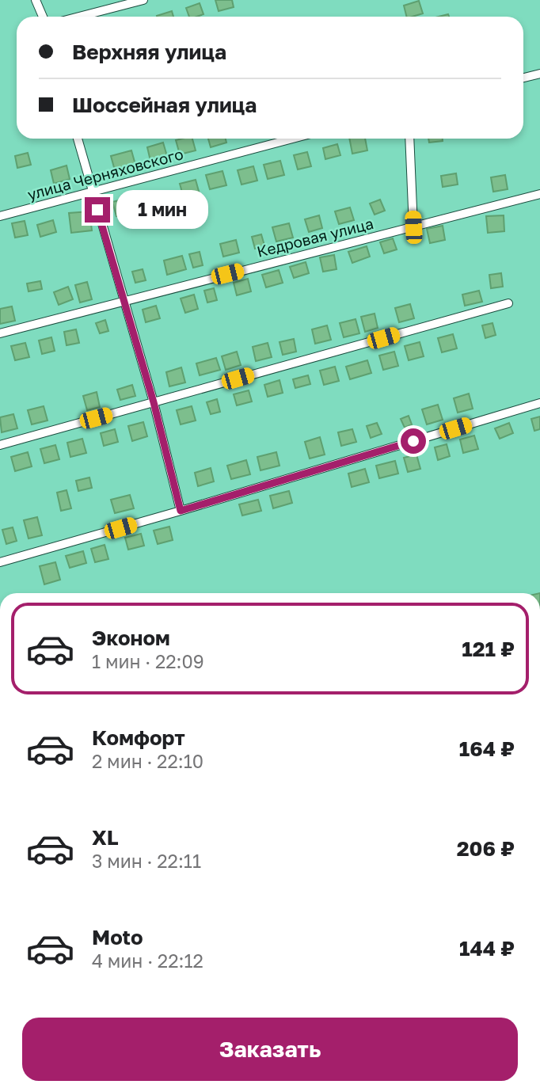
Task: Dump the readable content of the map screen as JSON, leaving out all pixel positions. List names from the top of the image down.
{
  "streets": {
    "street": ["улица Черняховского", "Кедровая улица"]
  },
  "page": {
    "banner": ["Верхняя улица", "Шоссейная улица"],
    "bubble": "1 мин",
    "list": [
      {
        "name": "Эконом",
        "note": "1 мин · 22:09",
        "value": "121 ₽"
      },
      {
        "name": "Комфорт",
        "note": "2 мин · 22:10",
        "value": "164 ₽"
      },
      {
        "name": "XL",
        "note": "3 мин · 22:11",
        "value": "206 ₽"
      },
      {
        "name": "Moto",
        "note": "4 мин · 22:12",
        "value": "144 ₽"
      }
    ],
    "buttons": "Заказать"
  }
}
